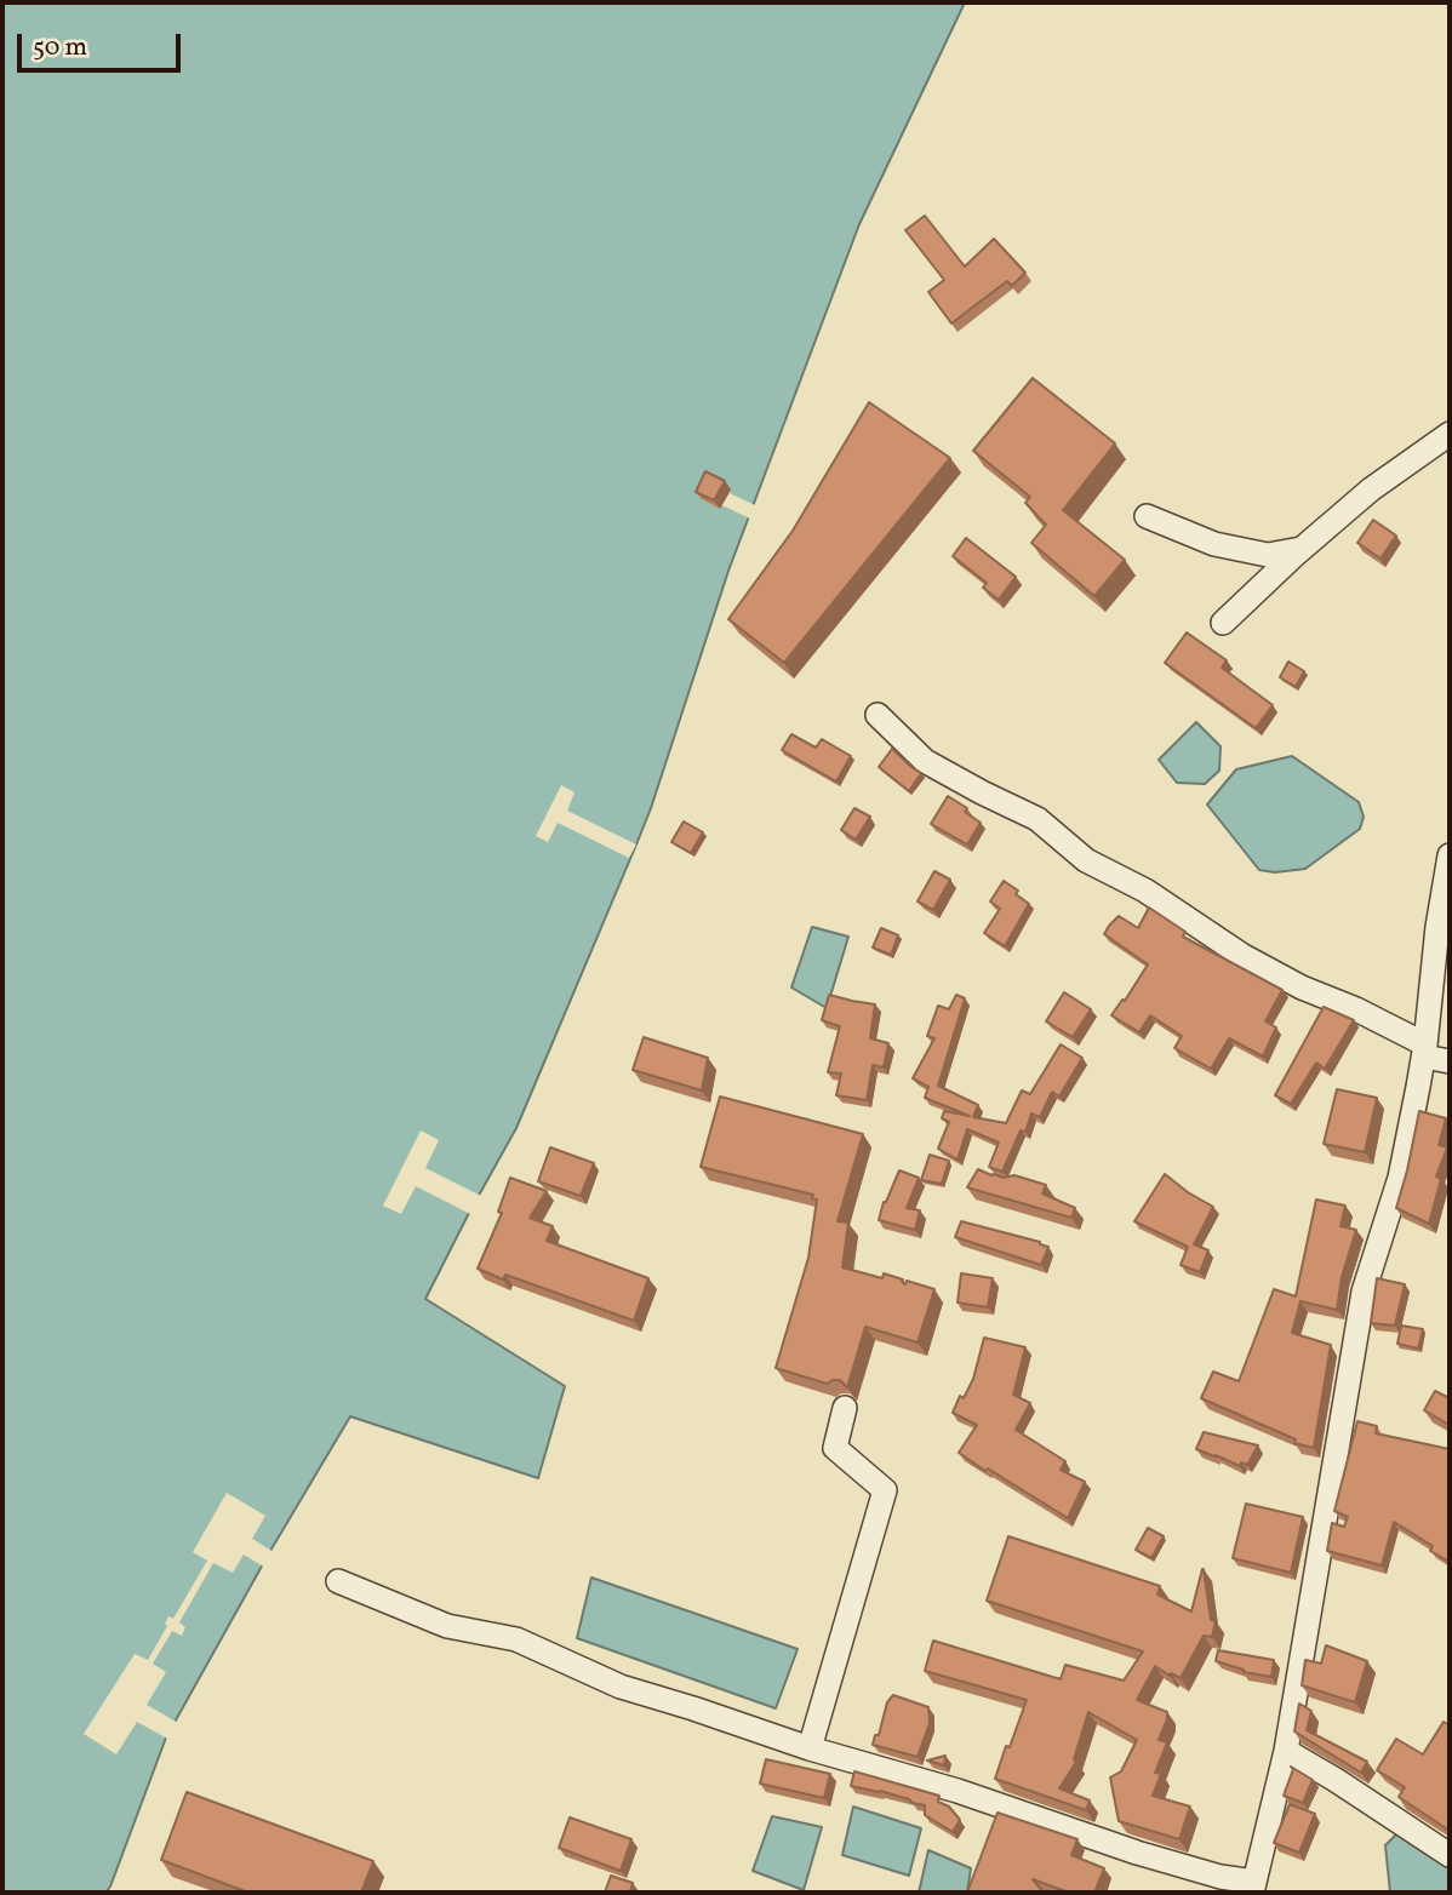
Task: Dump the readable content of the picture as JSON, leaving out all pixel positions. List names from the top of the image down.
{
  "scale_bar": "50 m"
}
